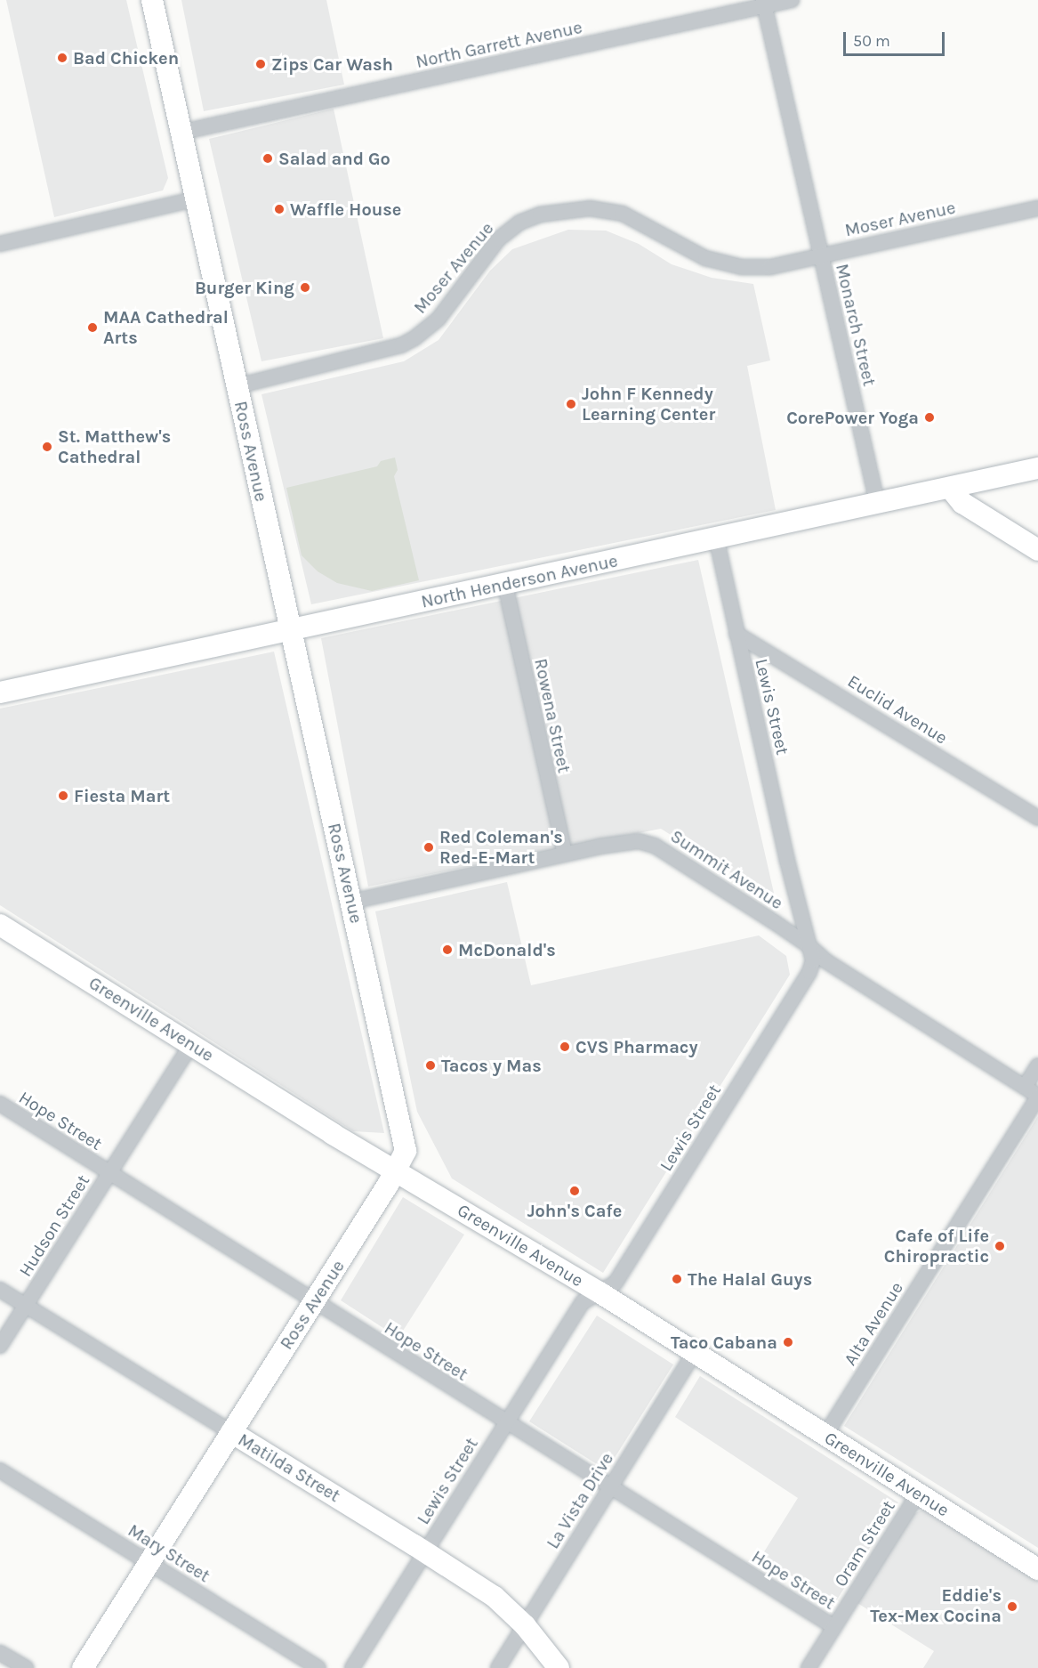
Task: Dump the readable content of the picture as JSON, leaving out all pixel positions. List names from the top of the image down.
{
  "streets": {
    "main road": [
      "Ross Avenue",
      "North Henderson Avenue",
      "Greenville Avenue",
      "Matilda Street"
    ],
    "street": [
      "North Garrett Avenue",
      "Moser Avenue",
      "Monarch Street",
      "Lewis Street",
      "Euclid Avenue",
      "Rowena Street",
      "Summit Avenue",
      "Hope Street",
      "Hudson Street",
      "Alta Avenue",
      "La Vista Drive",
      "Oram Street",
      "Mary Street"
    ]
  },
  "crossings": [
    ["North Garrett Avenue", "Monarch Street"],
    ["North Garrett Avenue", "Ross Avenue"],
    ["Moser Avenue", "Monarch Street"],
    ["Moser Avenue", "Ross Avenue"],
    ["Monarch Street", "North Henderson Avenue"],
    ["Ross Avenue", "North Henderson Avenue"],
    ["Ross Avenue", "Summit Avenue"],
    ["Ross Avenue", "Greenville Avenue"],
    ["Ross Avenue", "Hope Street"],
    ["Ross Avenue", "Matilda Street"],
    ["Ross Avenue", "Mary Street"],
    ["North Henderson Avenue", "Lewis Street"],
    ["North Henderson Avenue", "Rowena Street"],
    ["Lewis Street", "Euclid Avenue"],
    ["Lewis Street", "Summit Avenue"],
    ["Lewis Street", "Greenville Avenue"],
    ["Lewis Street", "Hope Street"],
    ["Lewis Street", "Matilda Street"],
    ["Rowena Street", "Summit Avenue"],
    ["Summit Avenue", "Alta Avenue"],
    ["Greenville Avenue", "Hudson Street"],
    ["Greenville Avenue", "Alta Avenue"],
    ["Greenville Avenue", "La Vista Drive"],
    ["Greenville Avenue", "Oram Street"],
    ["Hope Street", "Hudson Street"],
    ["Hope Street", "La Vista Drive"],
    ["Hope Street", "Oram Street"],
    ["Hudson Street", "Matilda Street"],
    ["Matilda Street", "La Vista Drive"]
  ],
  "places": [
    "Bad Chicken",
    "Zips Car Wash",
    "Salad and Go",
    "Waffle House",
    "Burger King",
    "MAA Cathedral Arts",
    "John F Kennedy Learning Center",
    "CorePower Yoga",
    "St. Matthew's Cathedral",
    "Fiesta Mart",
    "Red Coleman's Red-E-Mart",
    "McDonald's",
    "CVS Pharmacy",
    "Tacos y Mas",
    "John's Cafe",
    "Cafe of Life Chiropractic",
    "The Halal Guys",
    "Taco Cabana",
    "Eddie's Tex-Mex Cocina"
  ],
  "scale_bar": "50 m"
}
